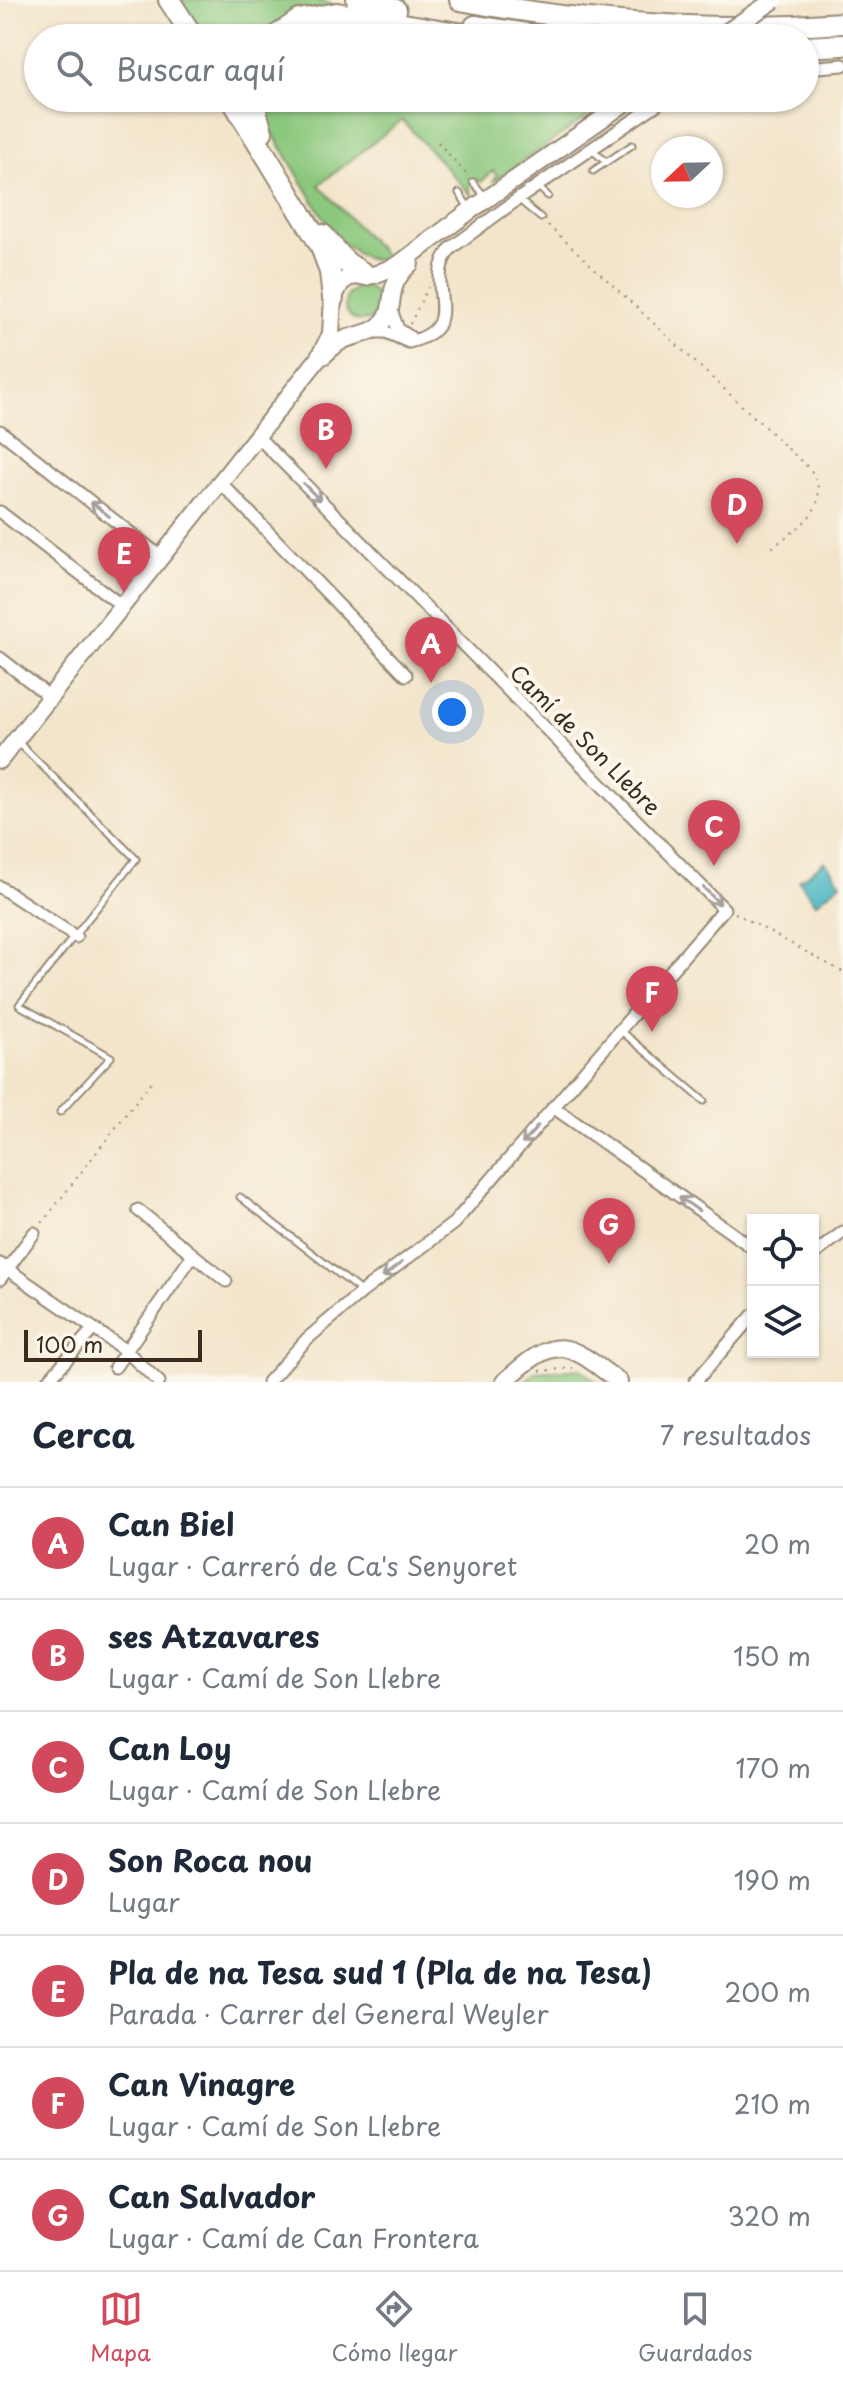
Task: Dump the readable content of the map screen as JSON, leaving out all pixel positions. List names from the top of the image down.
{
  "streets": {
    "street": ["Camí de Son Llebre"]
  },
  "scale_bar": "100 m",
  "north": "left",
  "page": {
    "search": "Buscar aquí",
    "pins": [
      "B",
      "D",
      "E",
      "A",
      "C",
      "F",
      "G"
    ],
    "scale": "100 m",
    "heading": ["Cerca", "7 resultados"],
    "list": [
      {
        "mark": "A",
        "name": "Can Biel",
        "note": "Lugar · Carreró de Ca's Senyoret",
        "value": "20 m"
      },
      {
        "mark": "B",
        "name": "ses Atzavares",
        "note": "Lugar · Camí de Son Llebre",
        "value": "150 m"
      },
      {
        "mark": "C",
        "name": "Can Loy",
        "note": "Lugar · Camí de Son Llebre",
        "value": "170 m"
      },
      {
        "mark": "D",
        "name": "Son Roca nou",
        "note": "Lugar",
        "value": "190 m"
      },
      {
        "mark": "E",
        "name": "Pla de na Tesa sud 1 (Pla de na Tesa)",
        "note": "Parada · Carrer del General Weyler",
        "value": "200 m"
      },
      {
        "mark": "F",
        "name": "Can Vinagre",
        "note": "Lugar · Camí de Son Llebre",
        "value": "210 m"
      },
      {
        "mark": "G",
        "name": "Can Salvador",
        "note": "Lugar · Camí de Can Frontera",
        "value": "320 m"
      }
    ],
    "nav": ["Mapa", "Cómo llegar", "Guardados"]
  }
}
